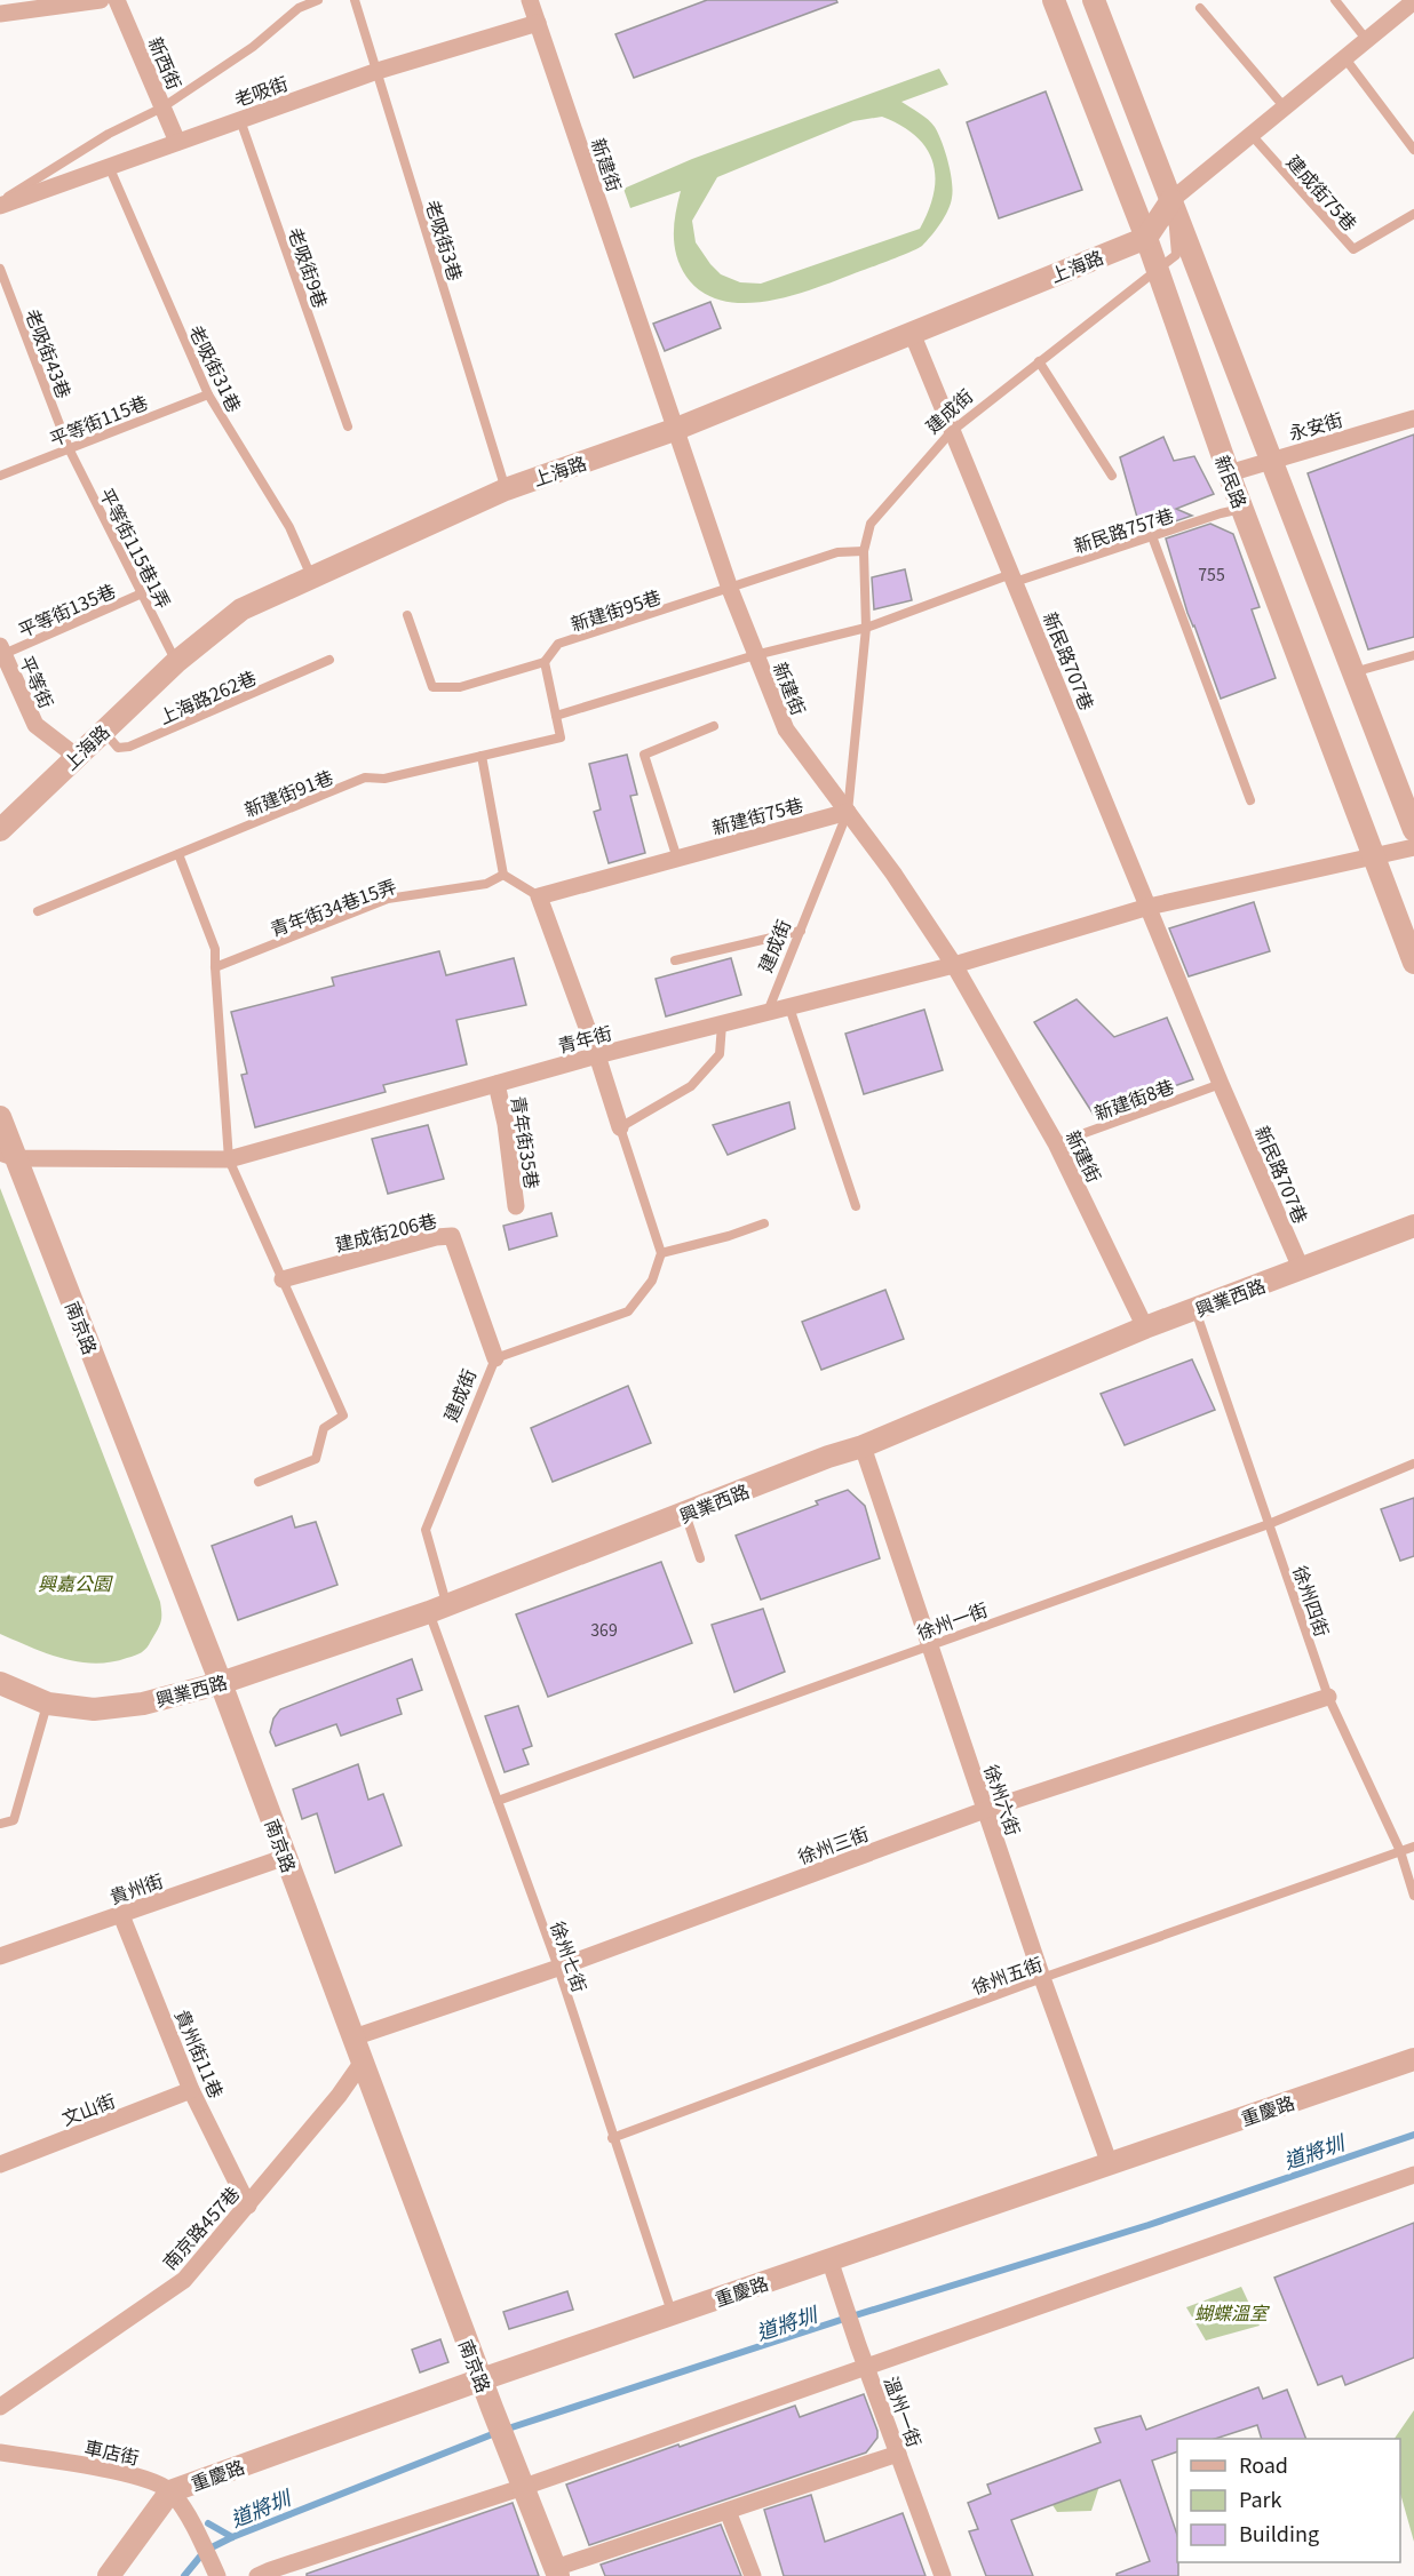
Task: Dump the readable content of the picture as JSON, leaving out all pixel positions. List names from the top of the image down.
{
  "streets": {
    "street": [
      "新西街",
      "老吸街",
      "新建街",
      "上海路",
      "永安街",
      "新民路",
      "新民路707巷",
      "平等街",
      "新建街75巷",
      "青年街",
      "青年街35巷",
      "建成街206巷",
      "興業西路",
      "南京路",
      "徐州六街",
      "徐州三街",
      "貴州街",
      "貴州街11巷",
      "文山街",
      "重慶路",
      "南京路457巷",
      "溫州一街",
      "車店街"
    ],
    "lane": [
      "建成街75巷",
      "老吸街3巷",
      "老吸街9巷",
      "老吸街43巷",
      "老吸街31巷",
      "建成街",
      "平等街115巷",
      "新民路757巷",
      "平等街115巷1弄",
      "平等街135巷",
      "新建街95巷",
      "上海路262巷",
      "新建街91巷",
      "青年街34巷15弄",
      "新建街8巷",
      "徐州四街",
      "徐州一街",
      "徐州七街",
      "徐州五街"
    ]
  },
  "crossings": [
    ["新西街", "老吸街"],
    ["老吸街", "新建街"],
    ["老吸街", "老吸街3巷"],
    ["老吸街", "老吸街9巷"],
    ["老吸街", "老吸街31巷"],
    ["新建街", "上海路"],
    ["新建街", "建成街"],
    ["新建街", "新民路757巷"],
    ["新建街", "新建街95巷"],
    ["新建街", "新建街75巷"],
    ["新建街", "青年街"],
    ["新建街", "新建街8巷"],
    ["新建街", "興業西路"],
    ["老吸街3巷", "上海路"],
    ["上海路", "老吸街31巷"],
    ["上海路", "新民路"],
    ["上海路", "平等街115巷1弄"],
    ["上海路", "新民路707巷"],
    ["上海路", "平等街"],
    ["上海路", "上海路262巷"],
    ["老吸街43巷", "平等街115巷"],
    ["老吸街43巷", "平等街115巷1弄"],
    ["老吸街31巷", "平等街115巷"],
    ["建成街", "新民路"],
    ["建成街", "新民路757巷"],
    ["建成街", "新建街95巷"],
    ["建成街", "新民路707巷"],
    ["建成街", "新建街75巷"],
    ["建成街", "青年街"],
    ["建成街", "建成街206巷"],
    ["建成街", "興業西路"],
    ["建成街", "徐州七街"],
    ["平等街115巷", "平等街115巷1弄"],
    ["永安街", "新民路"],
    ["新民路", "新民路757巷"],
    ["新民路757巷", "新民路707巷"],
    ["平等街115巷1弄", "平等街135巷"],
    ["平等街135巷", "平等街"],
    ["新民路707巷", "新建街8巷"],
    ["新民路707巷", "興業西路"],
    ["青年街", "青年街35巷"],
    ["青年街", "南京路"],
    ["興業西路", "南京路"],
    ["興業西路", "徐州四街"],
    ["興業西路", "徐州六街"],
    ["興業西路", "徐州七街"],
    ["南京路", "徐州三街"],
    ["南京路", "貴州街"],
    ["南京路", "重慶路"],
    ["南京路", "南京路457巷"],
    ["徐州四街", "徐州一街"],
    ["徐州四街", "徐州三街"],
    ["徐州四街", "徐州五街"],
    ["徐州一街", "徐州六街"],
    ["徐州一街", "徐州七街"],
    ["徐州六街", "徐州三街"],
    ["徐州六街", "徐州五街"],
    ["徐州六街", "重慶路"],
    ["徐州三街", "徐州七街"],
    ["貴州街", "貴州街11巷"],
    ["徐州七街", "徐州五街"],
    ["徐州七街", "重慶路"],
    ["貴州街11巷", "文山街"],
    ["貴州街11巷", "南京路457巷"],
    ["重慶路", "溫州一街"],
    ["重慶路", "車店街"]
  ],
  "water": ["道將圳"],
  "parks": ["興嘉公園", "蝴蝶溫室"],
  "house_numbers": ["755", "369"],
  "legend": ["Road", "Park", "Building"]
}
